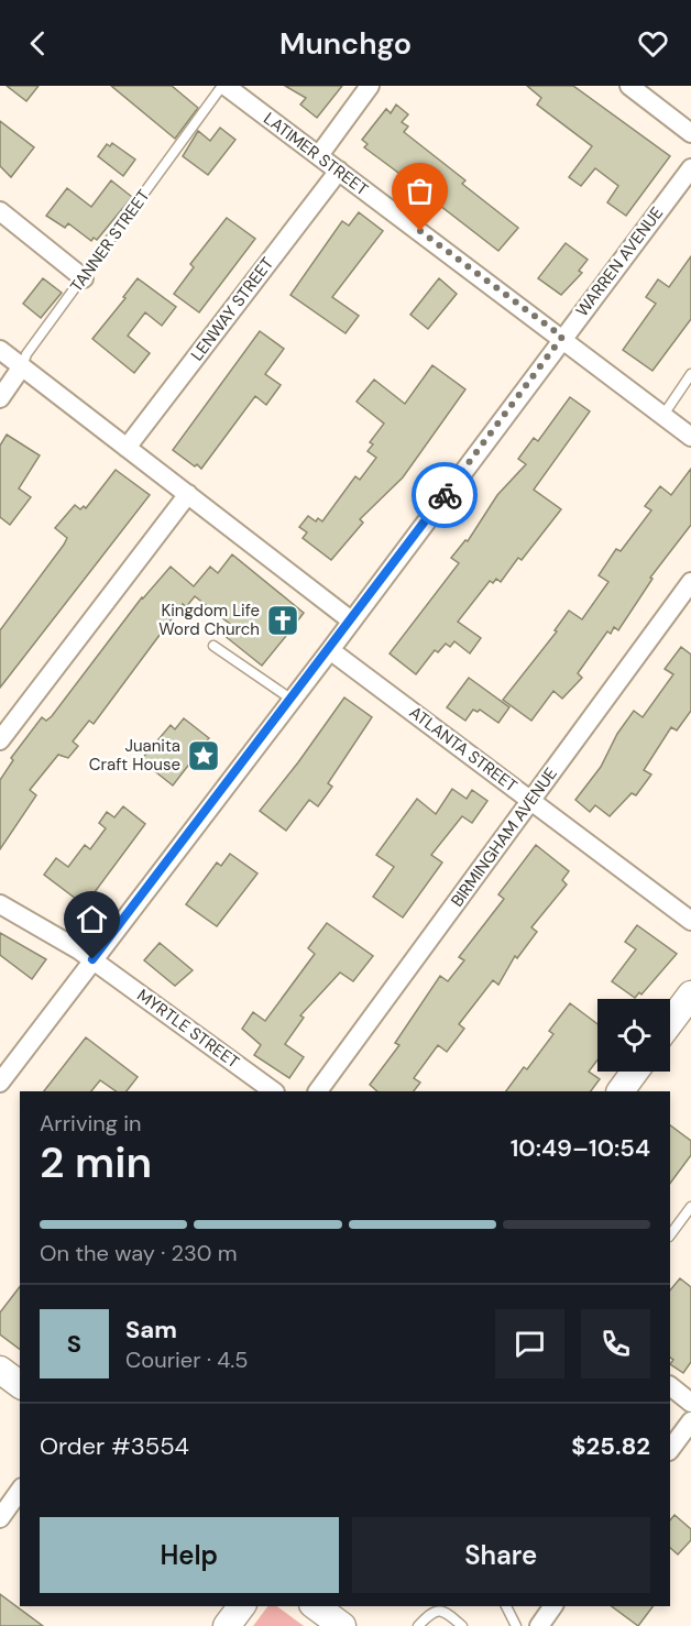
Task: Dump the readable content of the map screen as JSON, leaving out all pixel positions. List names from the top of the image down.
{
  "streets": {
    "street": [
      "LATIMER STREET",
      "TANNER STREET",
      "WARREN AVENUE",
      "LENWAY STREET",
      "ATLANTA STREET",
      "BIRMINGHAM AVENUE",
      "MYRTLE STREET"
    ]
  },
  "crossings": [
    ["LATIMER STREET", "TANNER STREET"],
    ["LATIMER STREET", "WARREN AVENUE"],
    ["LATIMER STREET", "LENWAY STREET"],
    ["WARREN AVENUE", "ATLANTA STREET"],
    ["WARREN AVENUE", "MYRTLE STREET"],
    ["ATLANTA STREET", "BIRMINGHAM AVENUE"]
  ],
  "places": {
    "church": ["Kingdom Life Word Church"],
    "place": ["Juanita Craft House"]
  },
  "page": {
    "header": "Munchgo",
    "heading": ["2 min", "Arriving in", "10:49–10:54"],
    "panel": [
      "Sam",
      "Courier · 4.5",
      "Order #3554",
      "$25.82"
    ],
    "bar": "On the way · 230 m",
    "round": "S",
    "buttons": ["Help", "Share"]
  }
}
